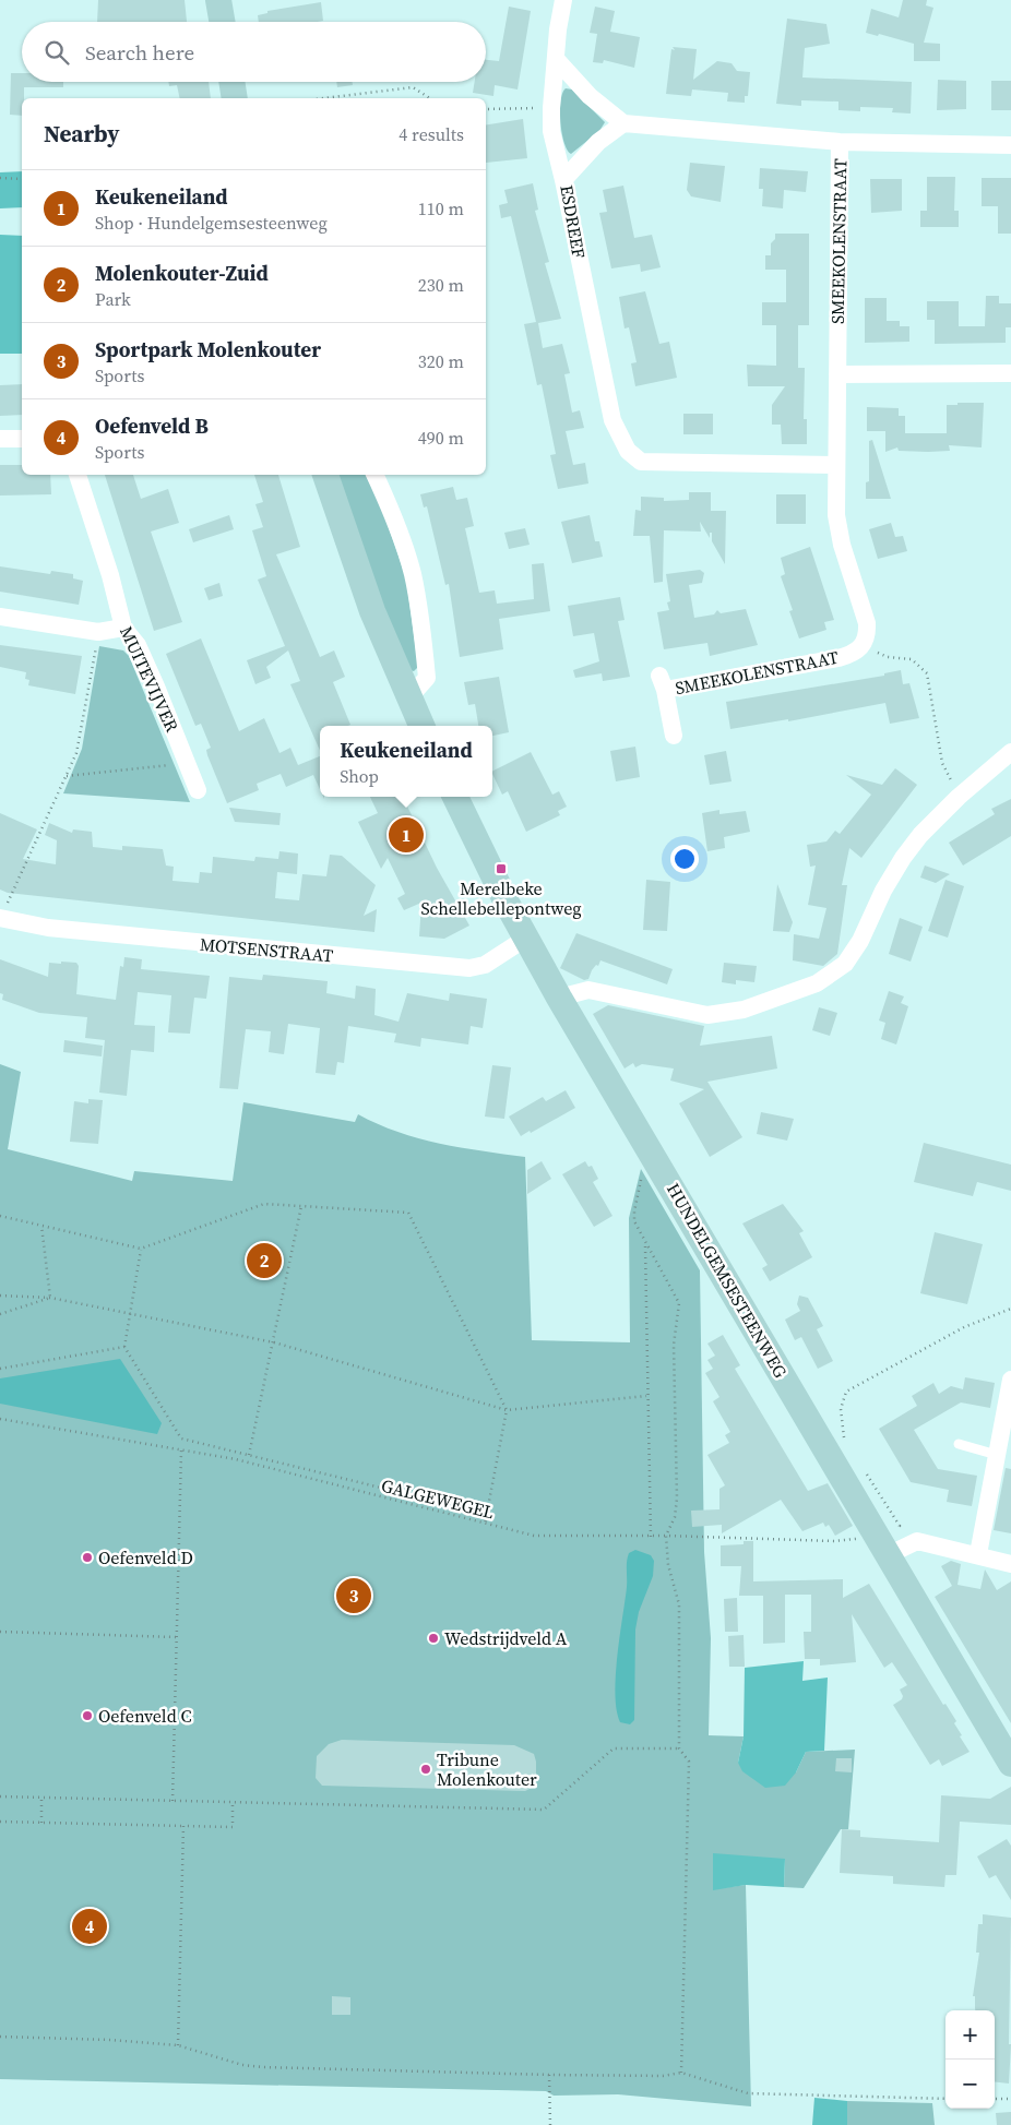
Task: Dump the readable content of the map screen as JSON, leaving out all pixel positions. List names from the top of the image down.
{
  "streets": {
    "main road": ["HUNDELGEMSESTEENWEG"],
    "street": [
      "ESDREEF",
      "SMEEKOLENSTRAAT",
      "MUITEVIJVER",
      "MOTSENSTRAAT"
    ],
    "path": ["GALGEWEGEL"]
  },
  "crossings": [
    ["ESDREEF", "SMEEKOLENSTRAAT"],
    ["MOTSENSTRAAT", "HUNDELGEMSESTEENWEG"],
    ["HUNDELGEMSESTEENWEG", "GALGEWEGEL"]
  ],
  "places": {
    "transit": ["Merelbeke Schellebellepontweg"],
    "other": [
      "Oefenveld D",
      "Wedstrijdveld A",
      "Oefenveld C",
      "Tribune Molenkouter"
    ]
  },
  "page": {
    "search": "Search here",
    "heading": ["Nearby", "4 results"],
    "list": [
      {
        "mark": "1",
        "name": "Keukeneiland",
        "note": "Shop · Hundelgemsesteenweg",
        "value": "110 m"
      },
      {
        "mark": "2",
        "name": "Molenkouter-Zuid",
        "note": "Park",
        "value": "230 m"
      },
      {
        "mark": "3",
        "name": "Sportpark Molenkouter",
        "note": "Sports",
        "value": "320 m"
      },
      {
        "mark": "4",
        "name": "Oefenveld B",
        "note": "Sports",
        "value": "490 m"
      }
    ],
    "popup": ["Keukeneiland", "Shop"],
    "pins": [
      "1",
      "2",
      "3",
      "4"
    ],
    "map_buttons": ["+", "−"]
  }
}
